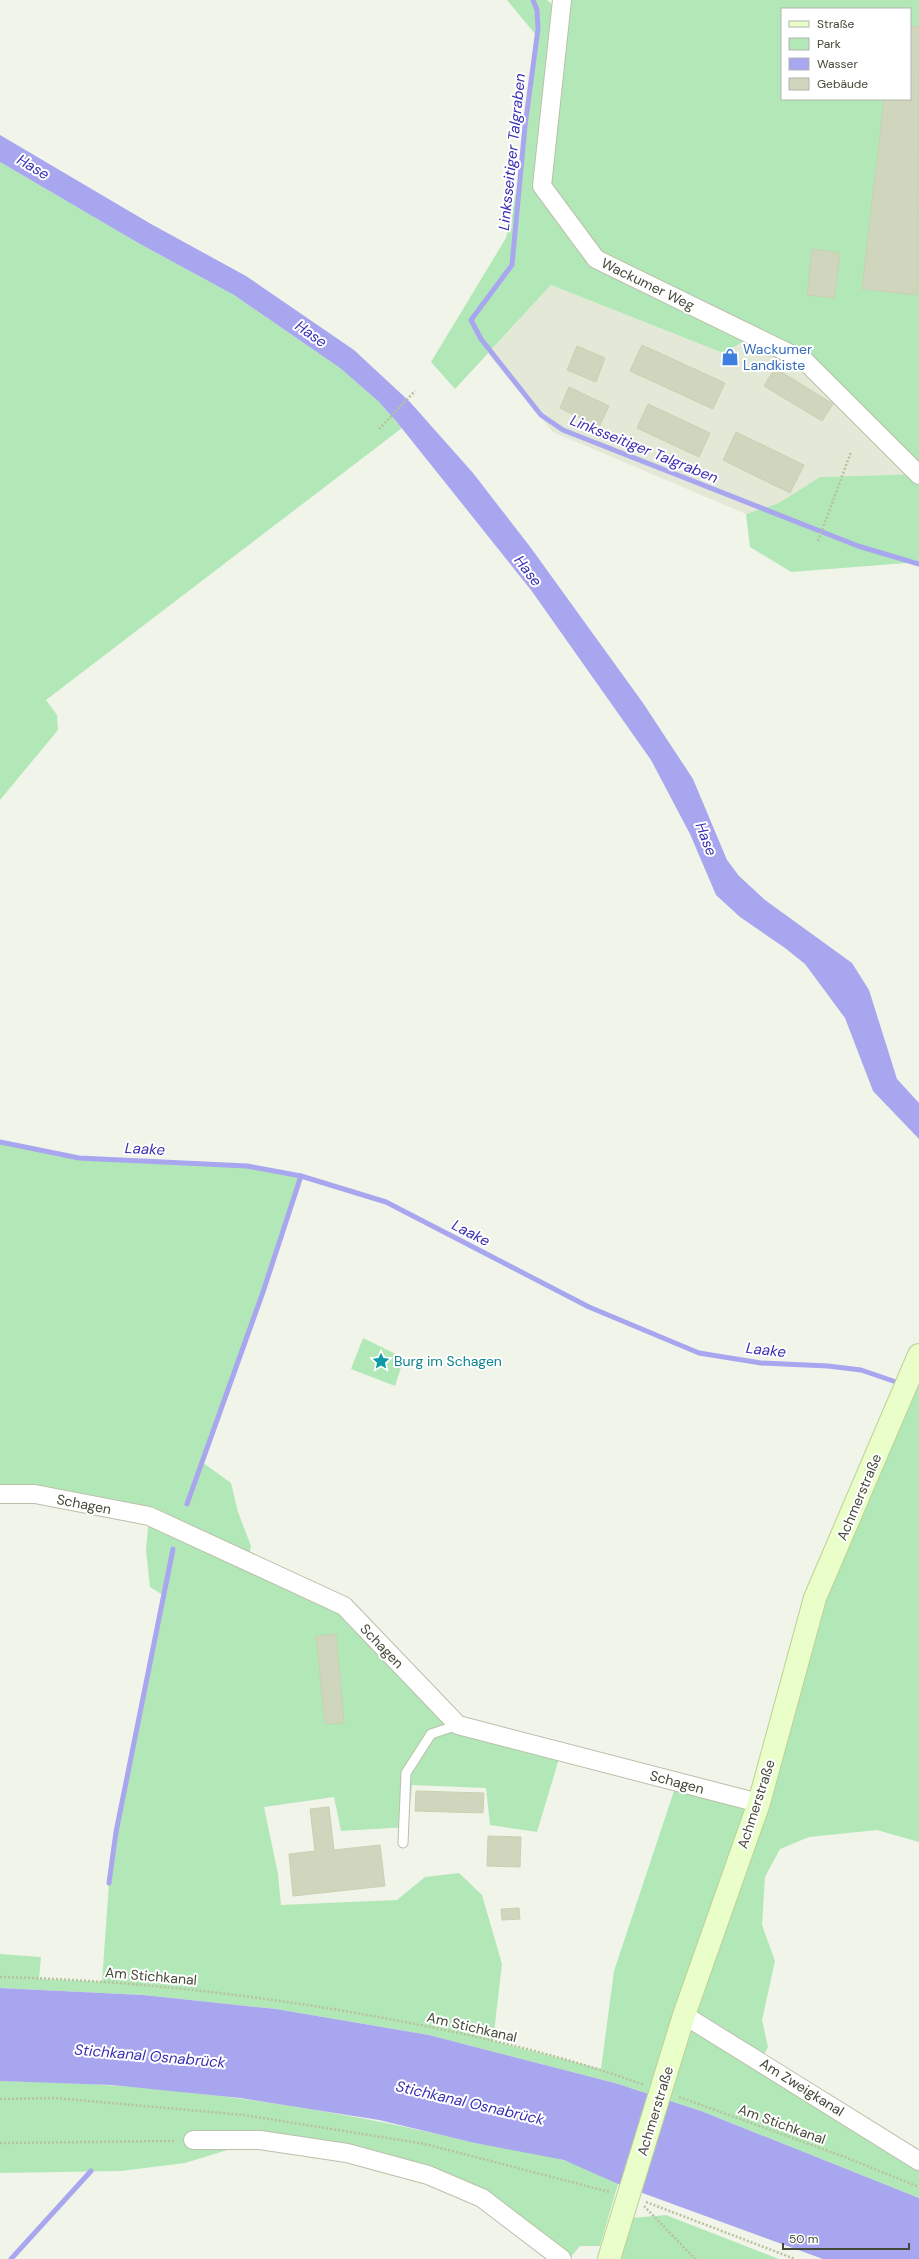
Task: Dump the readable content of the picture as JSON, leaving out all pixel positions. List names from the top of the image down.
{
  "streets": {
    "street": [
      "Wackumer Weg",
      "Achmerstraße",
      "Schagen",
      "Am Zweigkanal"
    ],
    "path": ["Am Stichkanal"]
  },
  "crossings": [
    ["Achmerstraße", "Schagen"],
    ["Achmerstraße", "Am Stichkanal"],
    ["Achmerstraße", "Am Zweigkanal"]
  ],
  "water": [
    "Linksseitiger Talgraben",
    "Hase",
    "Laake",
    "Stichkanal Osnabrück"
  ],
  "places": {
    "shop": ["Wackumer Landkiste"],
    "place": ["Burg im Schagen"]
  },
  "legend": [
    "Straße",
    "Park",
    "Wasser",
    "Gebäude"
  ],
  "scale_bar": "50 m"
}
